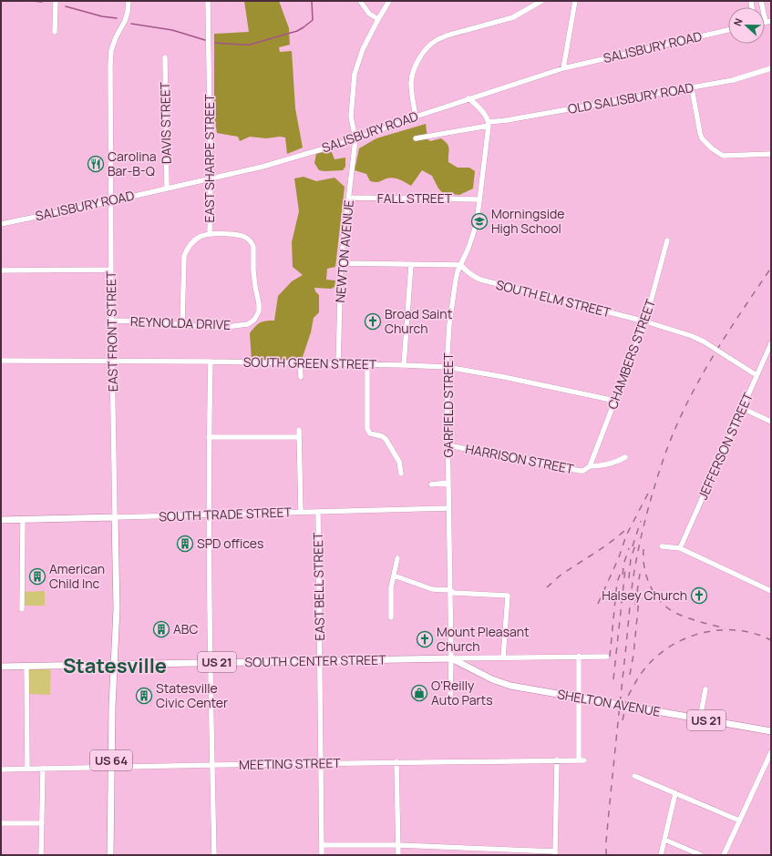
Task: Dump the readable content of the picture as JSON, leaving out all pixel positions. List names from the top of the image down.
{
  "streets": {
    "main road": [
      "EAST FRONT STREET",
      "SOUTH TRADE STREET",
      "SOUTH CENTER STREET",
      "US 21",
      "SHELTON AVENUE",
      "US 64"
    ],
    "street": [
      "SALISBURY ROAD",
      "OLD SALISBURY ROAD",
      "DAVIS STREET",
      "EAST SHARPE STREET",
      "FALL STREET",
      "NEWTON AVENUE",
      "SOUTH ELM STREET",
      "REYNOLDA DRIVE",
      "CHAMBERS STREET",
      "SOUTH GREEN STREET",
      "GARFIELD STREET",
      "JEFFERSON STREET",
      "HARRISON STREET",
      "EAST BELL STREET",
      "MEETING STREET"
    ]
  },
  "crossings": [
    ["SALISBURY ROAD", "DAVIS STREET"],
    ["SALISBURY ROAD", "EAST SHARPE STREET"],
    ["SALISBURY ROAD", "NEWTON AVENUE"],
    ["SALISBURY ROAD", "EAST FRONT STREET"],
    ["OLD SALISBURY ROAD", "GARFIELD STREET"],
    ["EAST SHARPE STREET", "REYNOLDA DRIVE"],
    ["FALL STREET", "NEWTON AVENUE"],
    ["FALL STREET", "GARFIELD STREET"],
    ["NEWTON AVENUE", "SOUTH GREEN STREET"],
    ["SOUTH ELM STREET", "CHAMBERS STREET"],
    ["SOUTH ELM STREET", "GARFIELD STREET"],
    ["SOUTH ELM STREET", "JEFFERSON STREET"],
    ["REYNOLDA DRIVE", "EAST FRONT STREET"],
    ["EAST FRONT STREET", "SOUTH GREEN STREET"],
    ["EAST FRONT STREET", "SOUTH TRADE STREET"],
    ["EAST FRONT STREET", "SOUTH CENTER STREET"],
    ["EAST FRONT STREET", "US 64"],
    ["CHAMBERS STREET", "SOUTH GREEN STREET"],
    ["CHAMBERS STREET", "HARRISON STREET"],
    ["SOUTH GREEN STREET", "GARFIELD STREET"],
    ["GARFIELD STREET", "HARRISON STREET"],
    ["GARFIELD STREET", "SOUTH TRADE STREET"],
    ["GARFIELD STREET", "SOUTH CENTER STREET"],
    ["GARFIELD STREET", "SHELTON AVENUE"],
    ["SOUTH TRADE STREET", "EAST BELL STREET"],
    ["EAST BELL STREET", "SOUTH CENTER STREET"],
    ["EAST BELL STREET", "MEETING STREET"],
    ["SOUTH CENTER STREET", "SHELTON AVENUE"],
    ["SOUTH CENTER STREET", "US 64"],
    ["SHELTON AVENUE", "MEETING STREET"],
    ["US 64", "MEETING STREET"]
  ],
  "districts": ["Statesville"],
  "places": {
    "restaurant": ["Carolina Bar-B-Q"],
    "school or university": ["Morningside High School"],
    "church": ["Broad Saint Church", "Halsey Church", "Mount Pleasant Church"],
    "building": [
      "SPD offices",
      "American Child Inc",
      "ABC",
      "Statesville Civic Center"
    ],
    "shop": ["O'Reilly Auto Parts"]
  },
  "north": "left"
}
